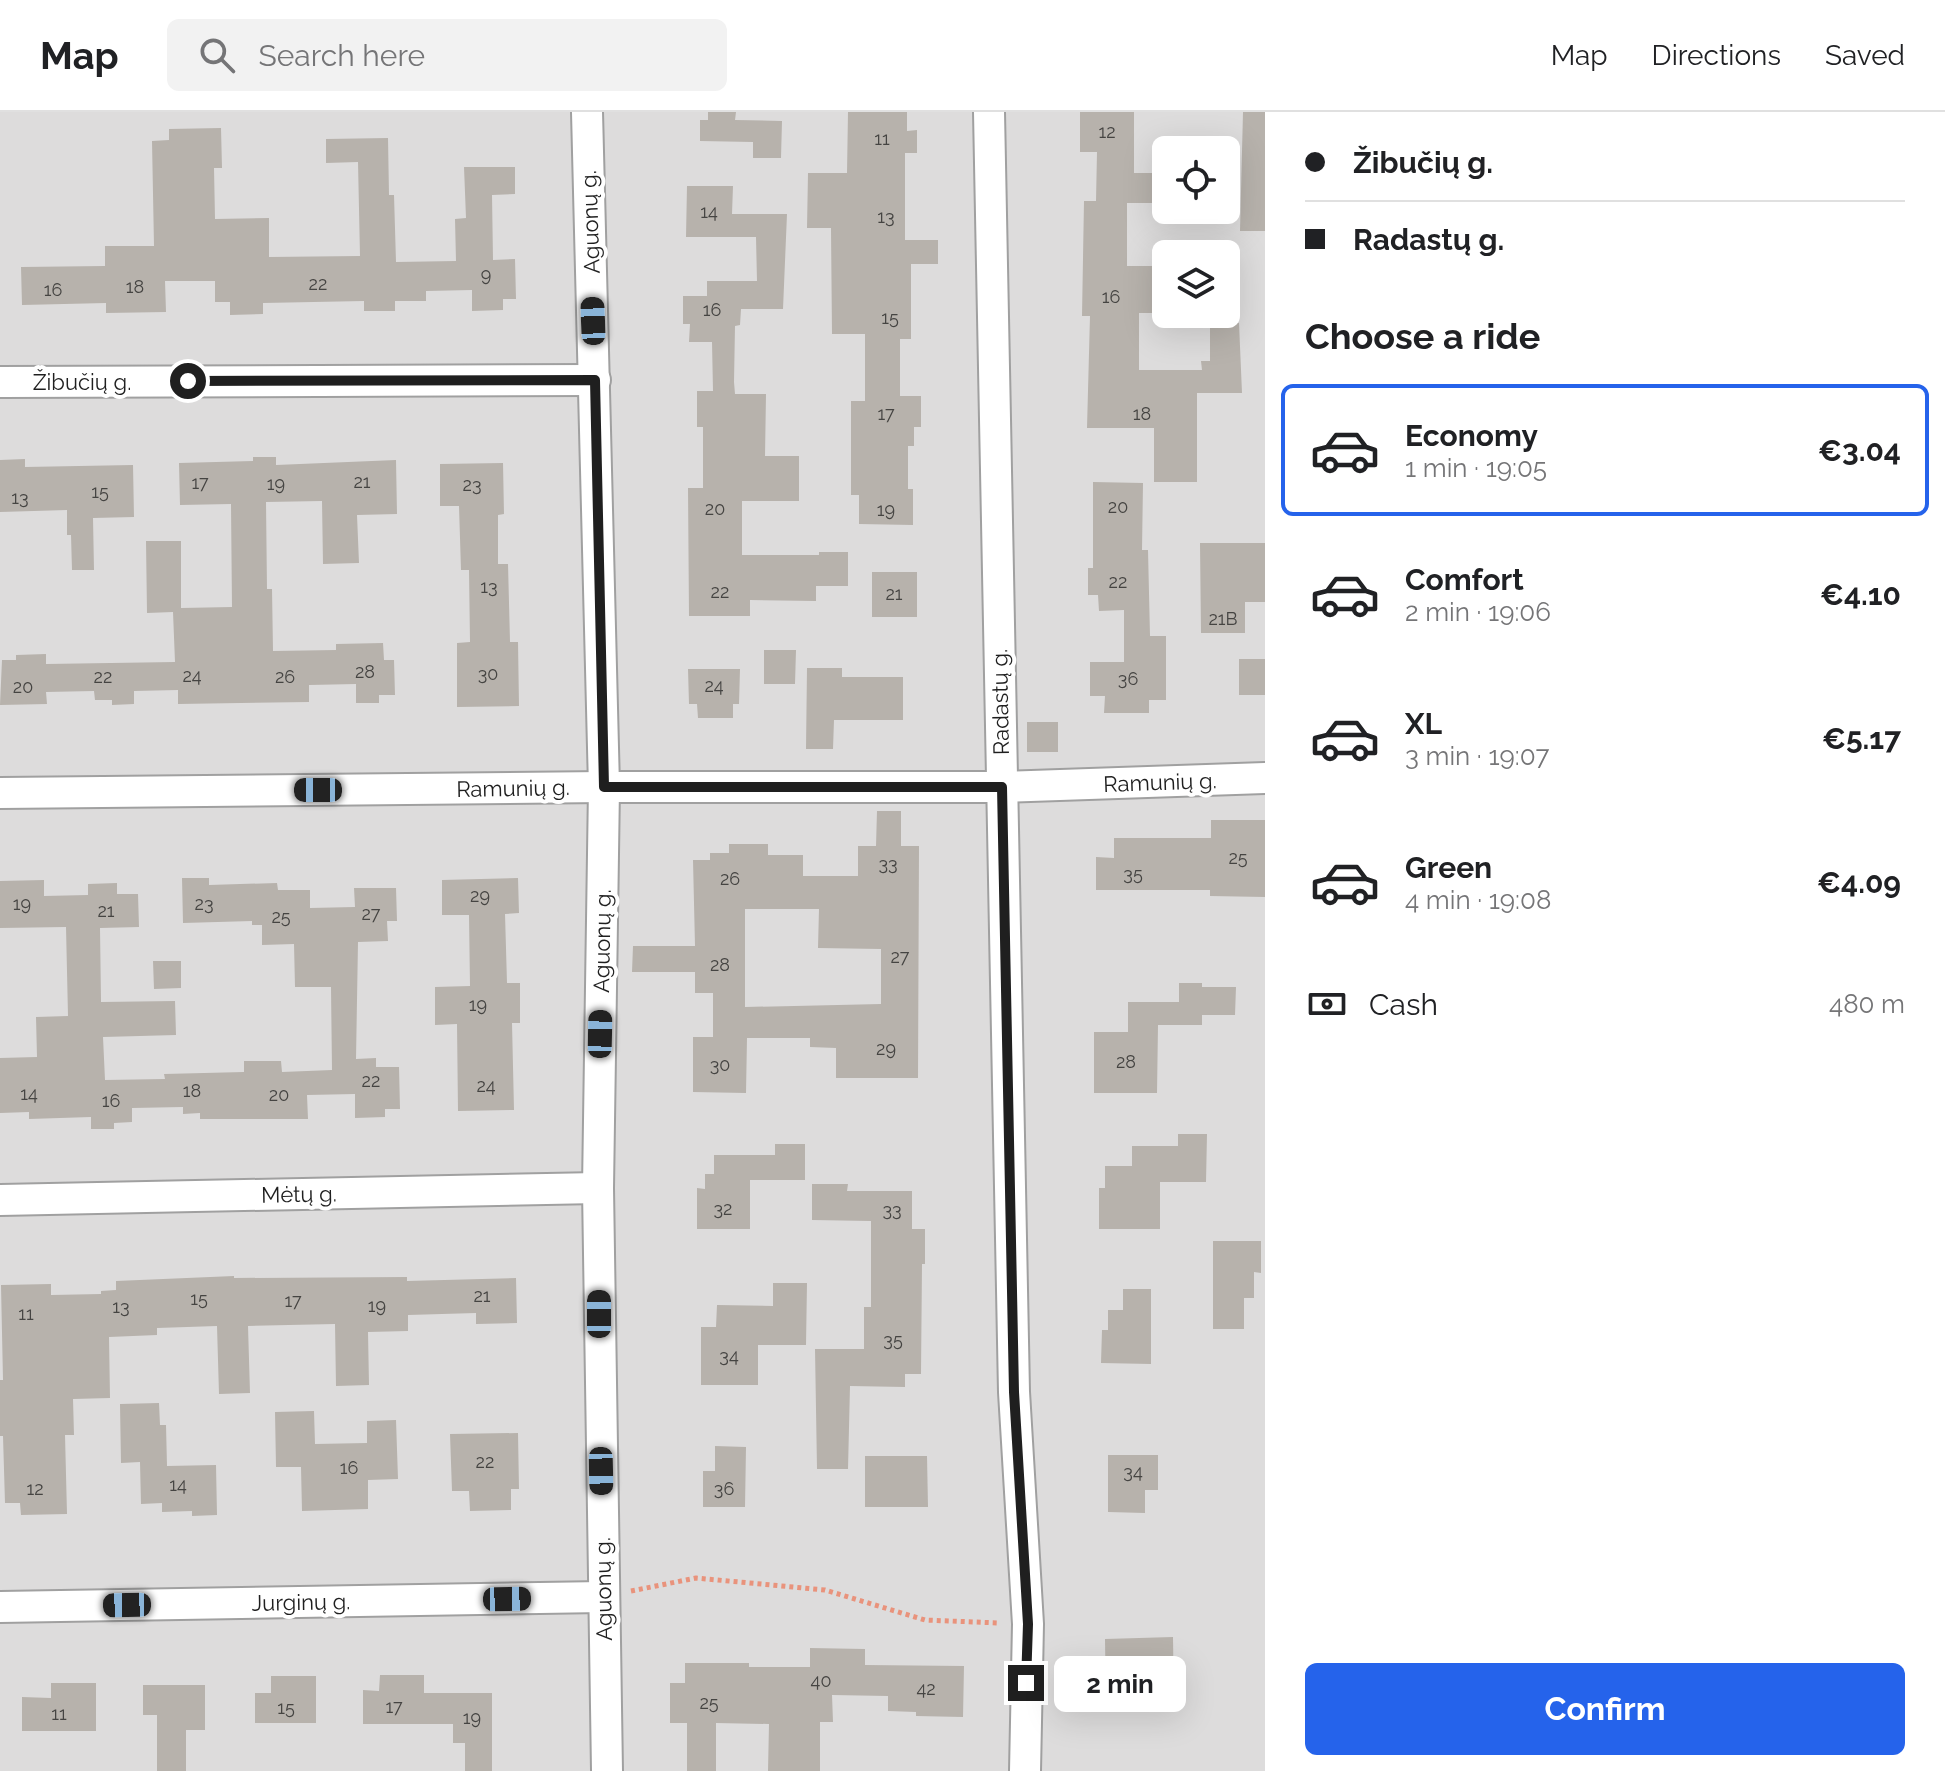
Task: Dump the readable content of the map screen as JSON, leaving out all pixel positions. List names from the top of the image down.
{
  "streets": {
    "street": [
      "Aguonų g.",
      "Žibučių g.",
      "Radastų g.",
      "Ramunių g.",
      "Mėtų g.",
      "Jurginų g."
    ]
  },
  "crossings": [
    ["Aguonų g.", "Žibučių g."],
    ["Aguonų g.", "Ramunių g."],
    ["Aguonų g.", "Mėtų g."],
    ["Aguonų g.", "Jurginų g."],
    ["Radastų g.", "Ramunių g."]
  ],
  "house_numbers": [
    "12",
    "11",
    "14",
    "13",
    "9",
    "22",
    "18",
    "16",
    "16",
    "16",
    "15",
    "17",
    "18",
    "21",
    "17",
    "19",
    "23",
    "15",
    "13",
    "20",
    "20",
    "19",
    "22",
    "13",
    "22",
    "21",
    "21B",
    "28",
    "30",
    "24",
    "22",
    "26",
    "36",
    "24",
    "20",
    "25",
    "33",
    "35",
    "26",
    "29",
    "19",
    "23",
    "21",
    "27",
    "25",
    "27",
    "28",
    "19",
    "29",
    "28",
    "30",
    "22",
    "24",
    "18",
    "14",
    "20",
    "16",
    "32",
    "33",
    "21",
    "15",
    "17",
    "19",
    "13",
    "11",
    "35",
    "34",
    "22",
    "16",
    "34",
    "14",
    "12",
    "36",
    "40",
    "42",
    "25",
    "17",
    "15",
    "11",
    "19"
  ],
  "page": {
    "header": "Map",
    "search": "Search here",
    "nav": ["Map", "Directions", "Saved"],
    "banner": ["Žibučių g.", "Radastų g."],
    "heading": "Choose a ride",
    "list": [
      {
        "name": "Economy",
        "note": "1 min · 19:05",
        "value": "€3.04"
      },
      {
        "name": "Comfort",
        "note": "2 min · 19:06",
        "value": "€4.10"
      },
      {
        "name": "XL",
        "note": "3 min · 19:07",
        "value": "€5.17"
      },
      {
        "name": "Green",
        "note": "4 min · 19:08",
        "value": "€4.09"
      }
    ],
    "pay": ["Cash", "480 m"],
    "buttons": "Confirm",
    "bubble": "2 min"
  }
}
